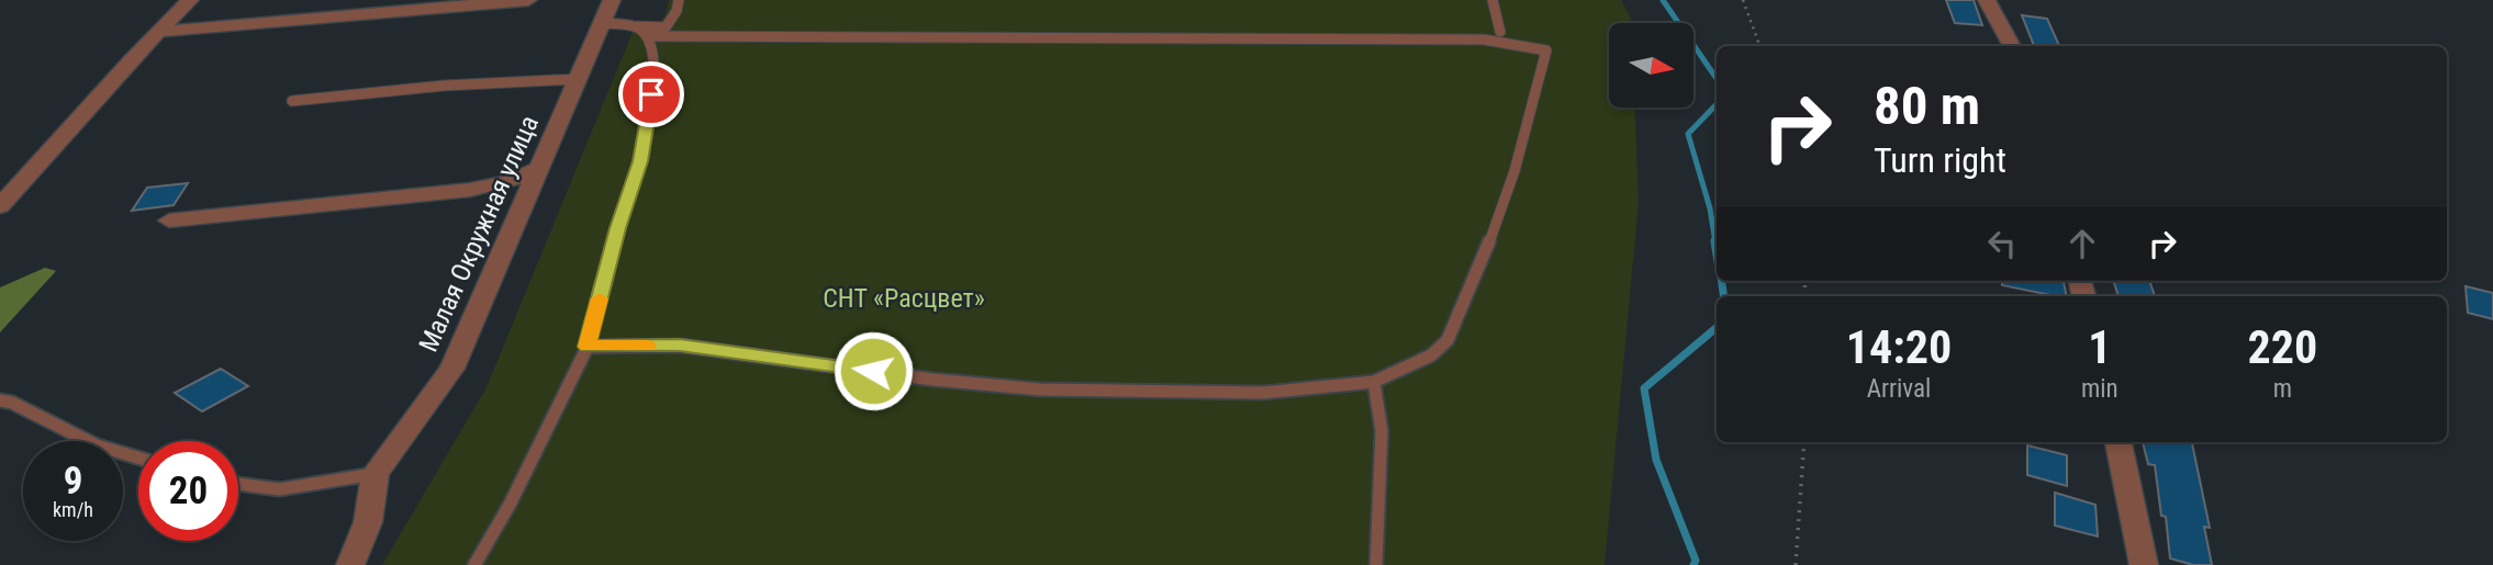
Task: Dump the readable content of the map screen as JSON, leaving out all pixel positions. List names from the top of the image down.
{
  "streets": {
    "street": ["Малая Окружная улица"]
  },
  "parks": ["СНТ «Расцвет»"],
  "north": "right",
  "page": {
    "turn": ["80 m", "Turn right"],
    "eta": [
      "14:20",
      "Arrival",
      "1",
      "min",
      "220",
      "m"
    ],
    "speed": "9 km/h",
    "limit": "20"
  }
}
